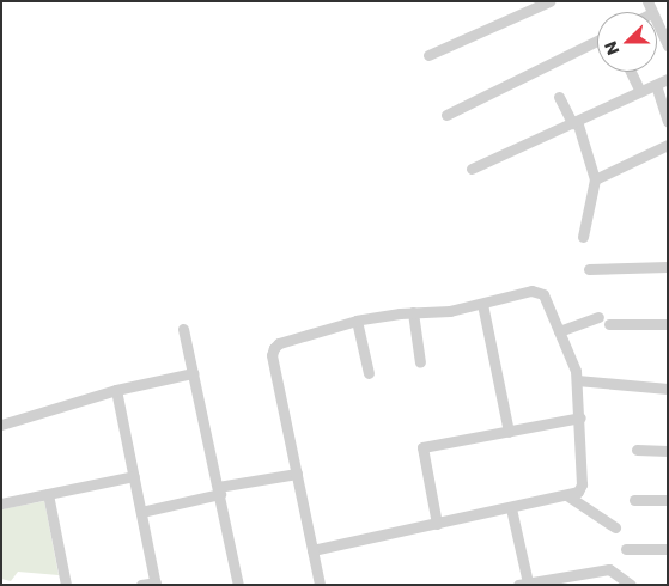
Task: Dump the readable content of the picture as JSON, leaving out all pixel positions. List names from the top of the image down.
{
  "north": "left"
}
